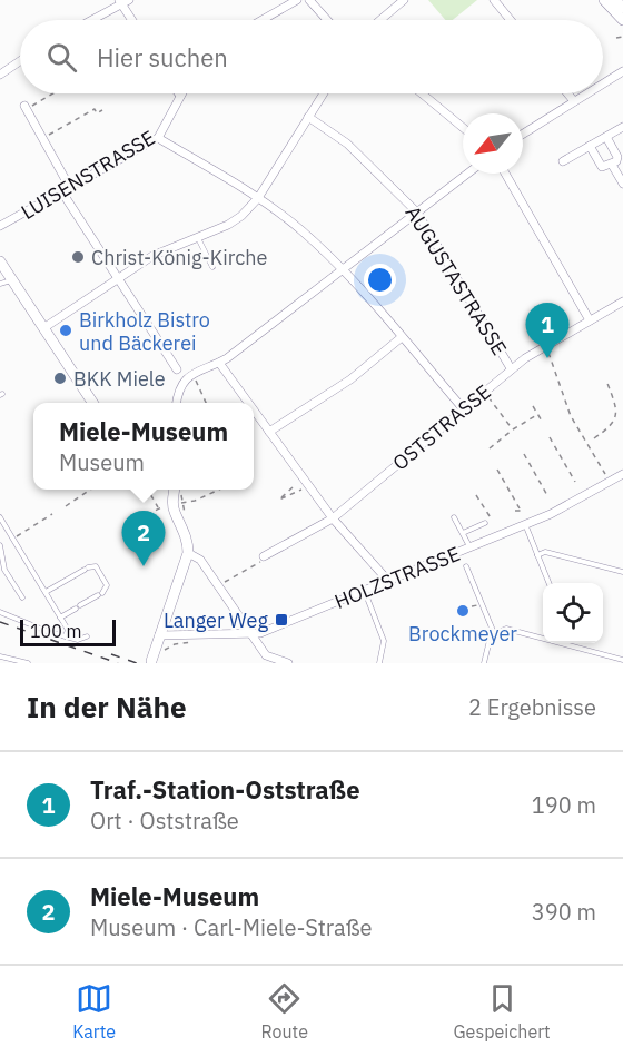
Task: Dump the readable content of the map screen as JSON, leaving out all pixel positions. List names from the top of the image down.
{
  "streets": {
    "street": [
      "LUISENSTRASSE",
      "AUGUSTASTRASSE",
      "OSTSTRASSE",
      "HOLZSTRASSE"
    ]
  },
  "crossings": [
    ["AUGUSTASTRASSE", "OSTSTRASSE"]
  ],
  "places": {
    "other": [
      "Christ-König-Kirche",
      "Birkholz Bistro und Bäckerei",
      "BKK Miele",
      "Brockmeyer"
    ],
    "transit": ["Langer Weg"]
  },
  "scale_bar": "100 m",
  "north": "bottom left",
  "page": {
    "search": "Hier suchen",
    "pins": ["1", "2"],
    "popup": ["Miele-Museum", "Museum"],
    "scale": "100 m",
    "heading": ["In der Nähe", "2 Ergebnisse"],
    "list": [
      {
        "mark": "1",
        "name": "Traf.-Station-Oststraße",
        "note": "Ort · Oststraße",
        "value": "190 m"
      },
      {
        "mark": "2",
        "name": "Miele-Museum",
        "note": "Museum · Carl-Miele-Straße",
        "value": "390 m"
      }
    ],
    "nav": ["Karte", "Route", "Gespeichert"]
  }
}
